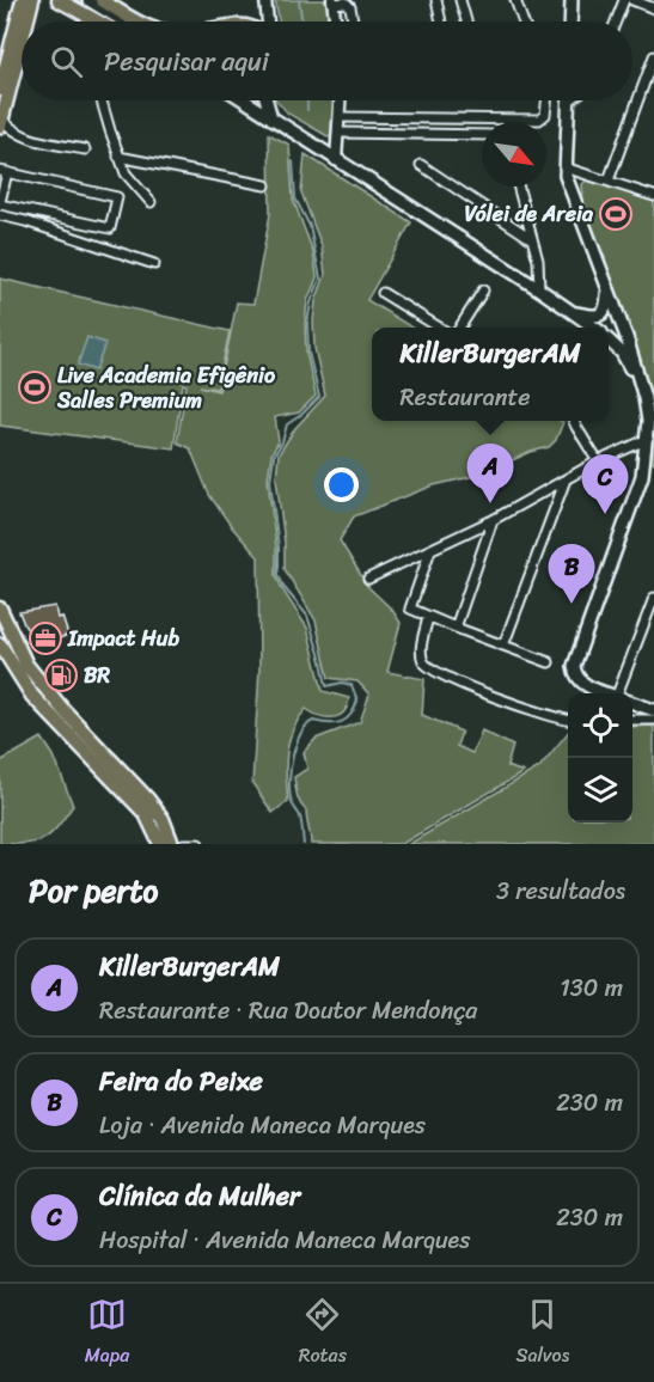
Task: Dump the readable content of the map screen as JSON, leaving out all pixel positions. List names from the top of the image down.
{
  "places": {
    "sports": ["Vólei de Areia", "Live Academia Efigênio Salles Premium"],
    "office": ["Impact Hub"],
    "fuel station": ["BR"]
  },
  "north": "bottom right",
  "page": {
    "search": "Pesquisar aqui",
    "popup": ["KillerBurgerAM", "Restaurante"],
    "pins": ["A", "C", "B"],
    "heading": ["Por perto", "3 resultados"],
    "list": [
      {
        "mark": "A",
        "name": "KillerBurgerAM",
        "note": "Restaurante · Rua Doutor Mendonça",
        "value": "130 m"
      },
      {
        "mark": "B",
        "name": "Feira do Peixe",
        "note": "Loja · Avenida Maneca Marques",
        "value": "230 m"
      },
      {
        "mark": "C",
        "name": "Clínica da Mulher",
        "note": "Hospital · Avenida Maneca Marques",
        "value": "230 m"
      }
    ],
    "nav": ["Mapa", "Rotas", "Salvos"]
  }
}
